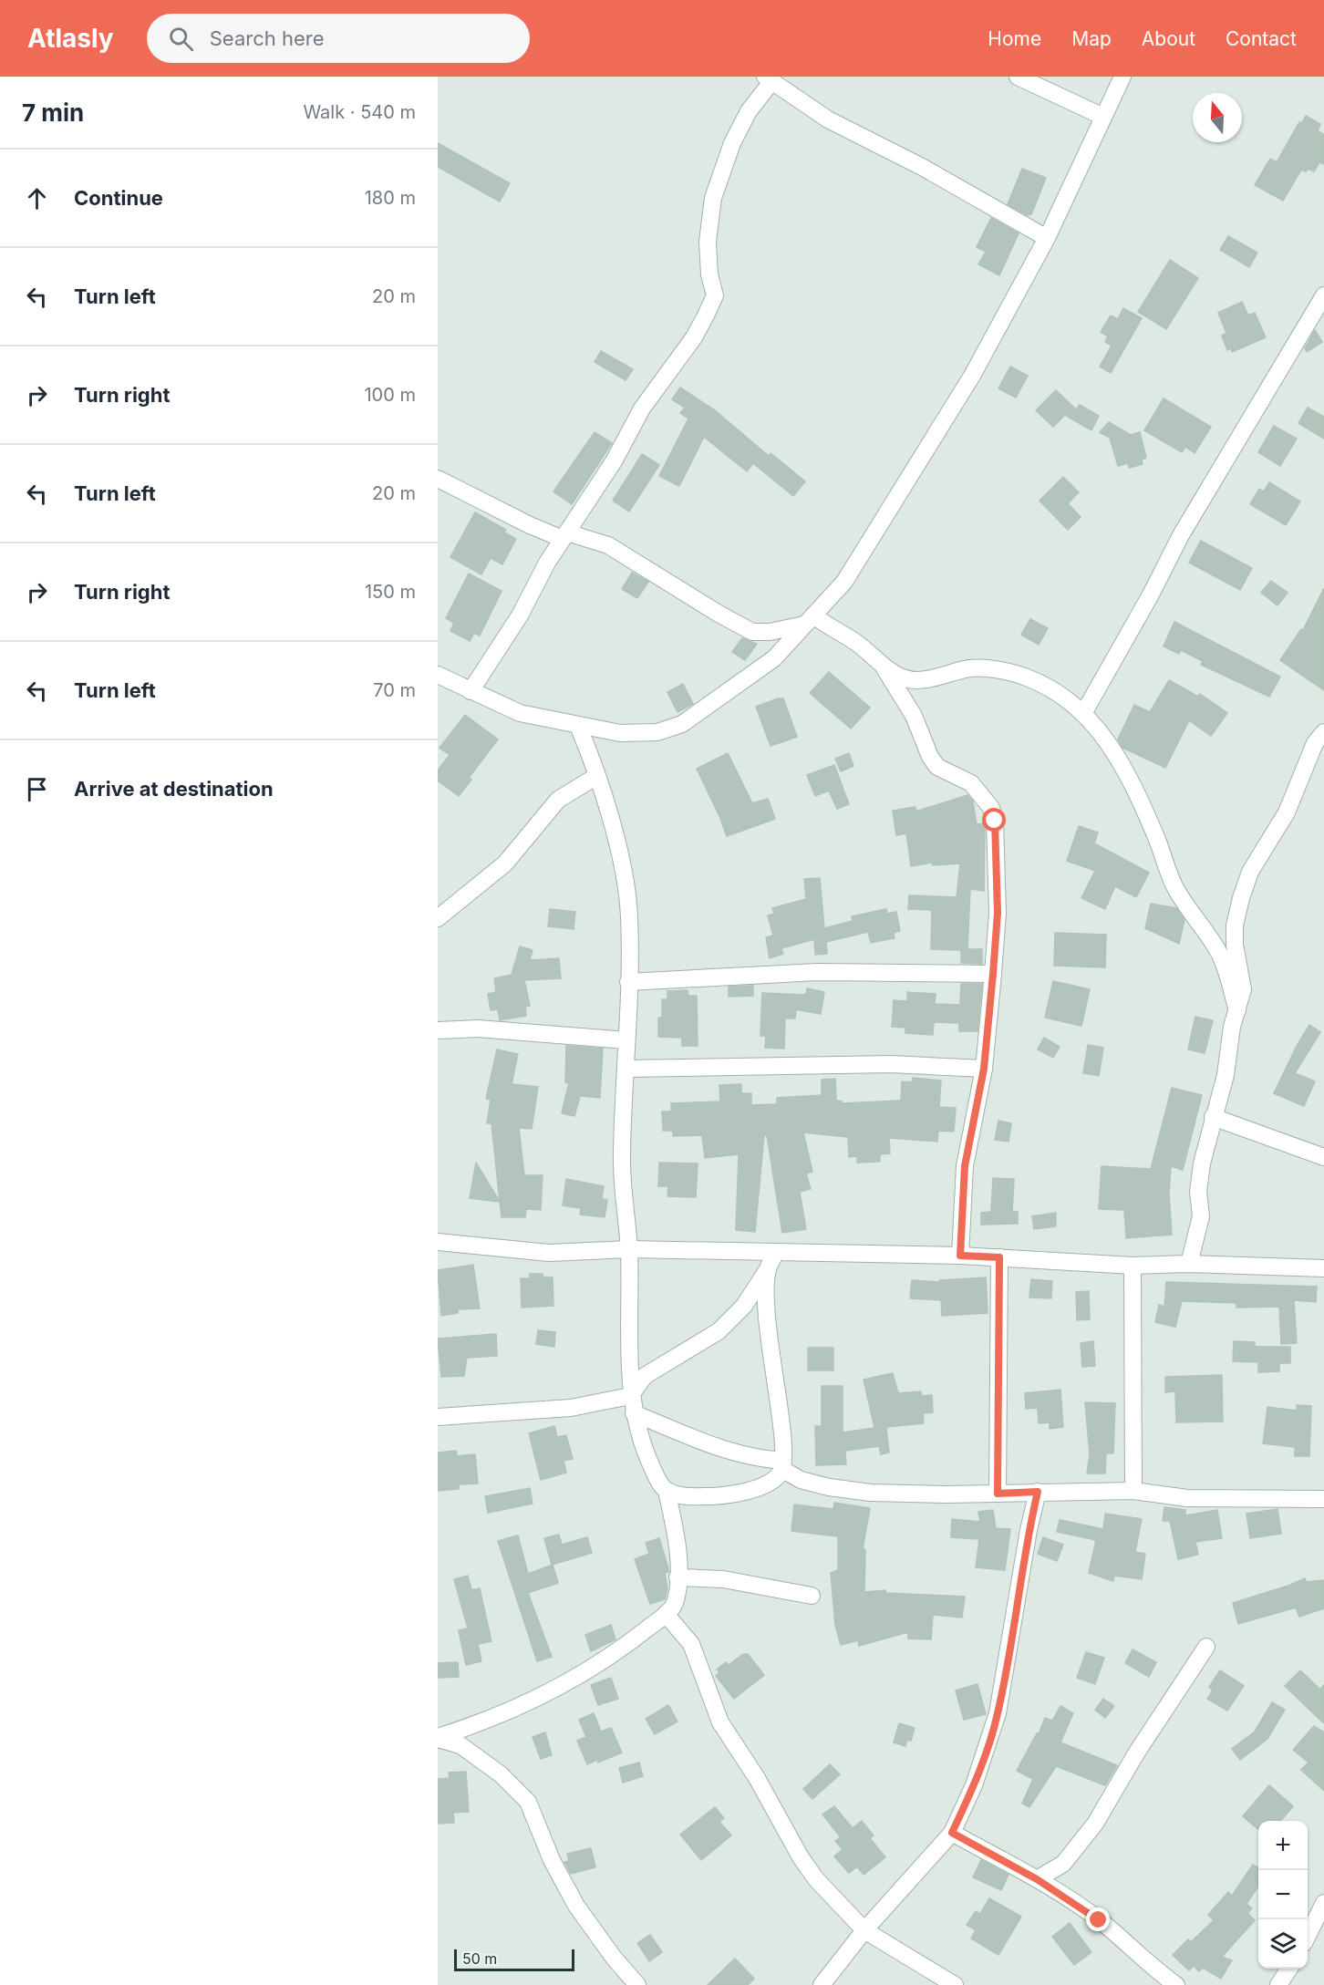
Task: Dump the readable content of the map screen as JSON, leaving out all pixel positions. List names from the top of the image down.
{
  "scale_bar": "50 m",
  "north": "top",
  "page": {
    "header": "Atlasly",
    "search": "Search here",
    "nav": [
      "Home",
      "Map",
      "About",
      "Contact"
    ],
    "heading": ["7 min", "Walk · 540 m"],
    "list": [
      ["Continue", "180 m"],
      ["Turn left", "20 m"],
      ["Turn right", "100 m"],
      ["Turn left", "20 m"],
      ["Turn right", "150 m"],
      ["Turn left", "70 m"],
      "Arrive at destination"
    ],
    "map_buttons": ["+", "−"],
    "scale": "50 m"
  }
}
